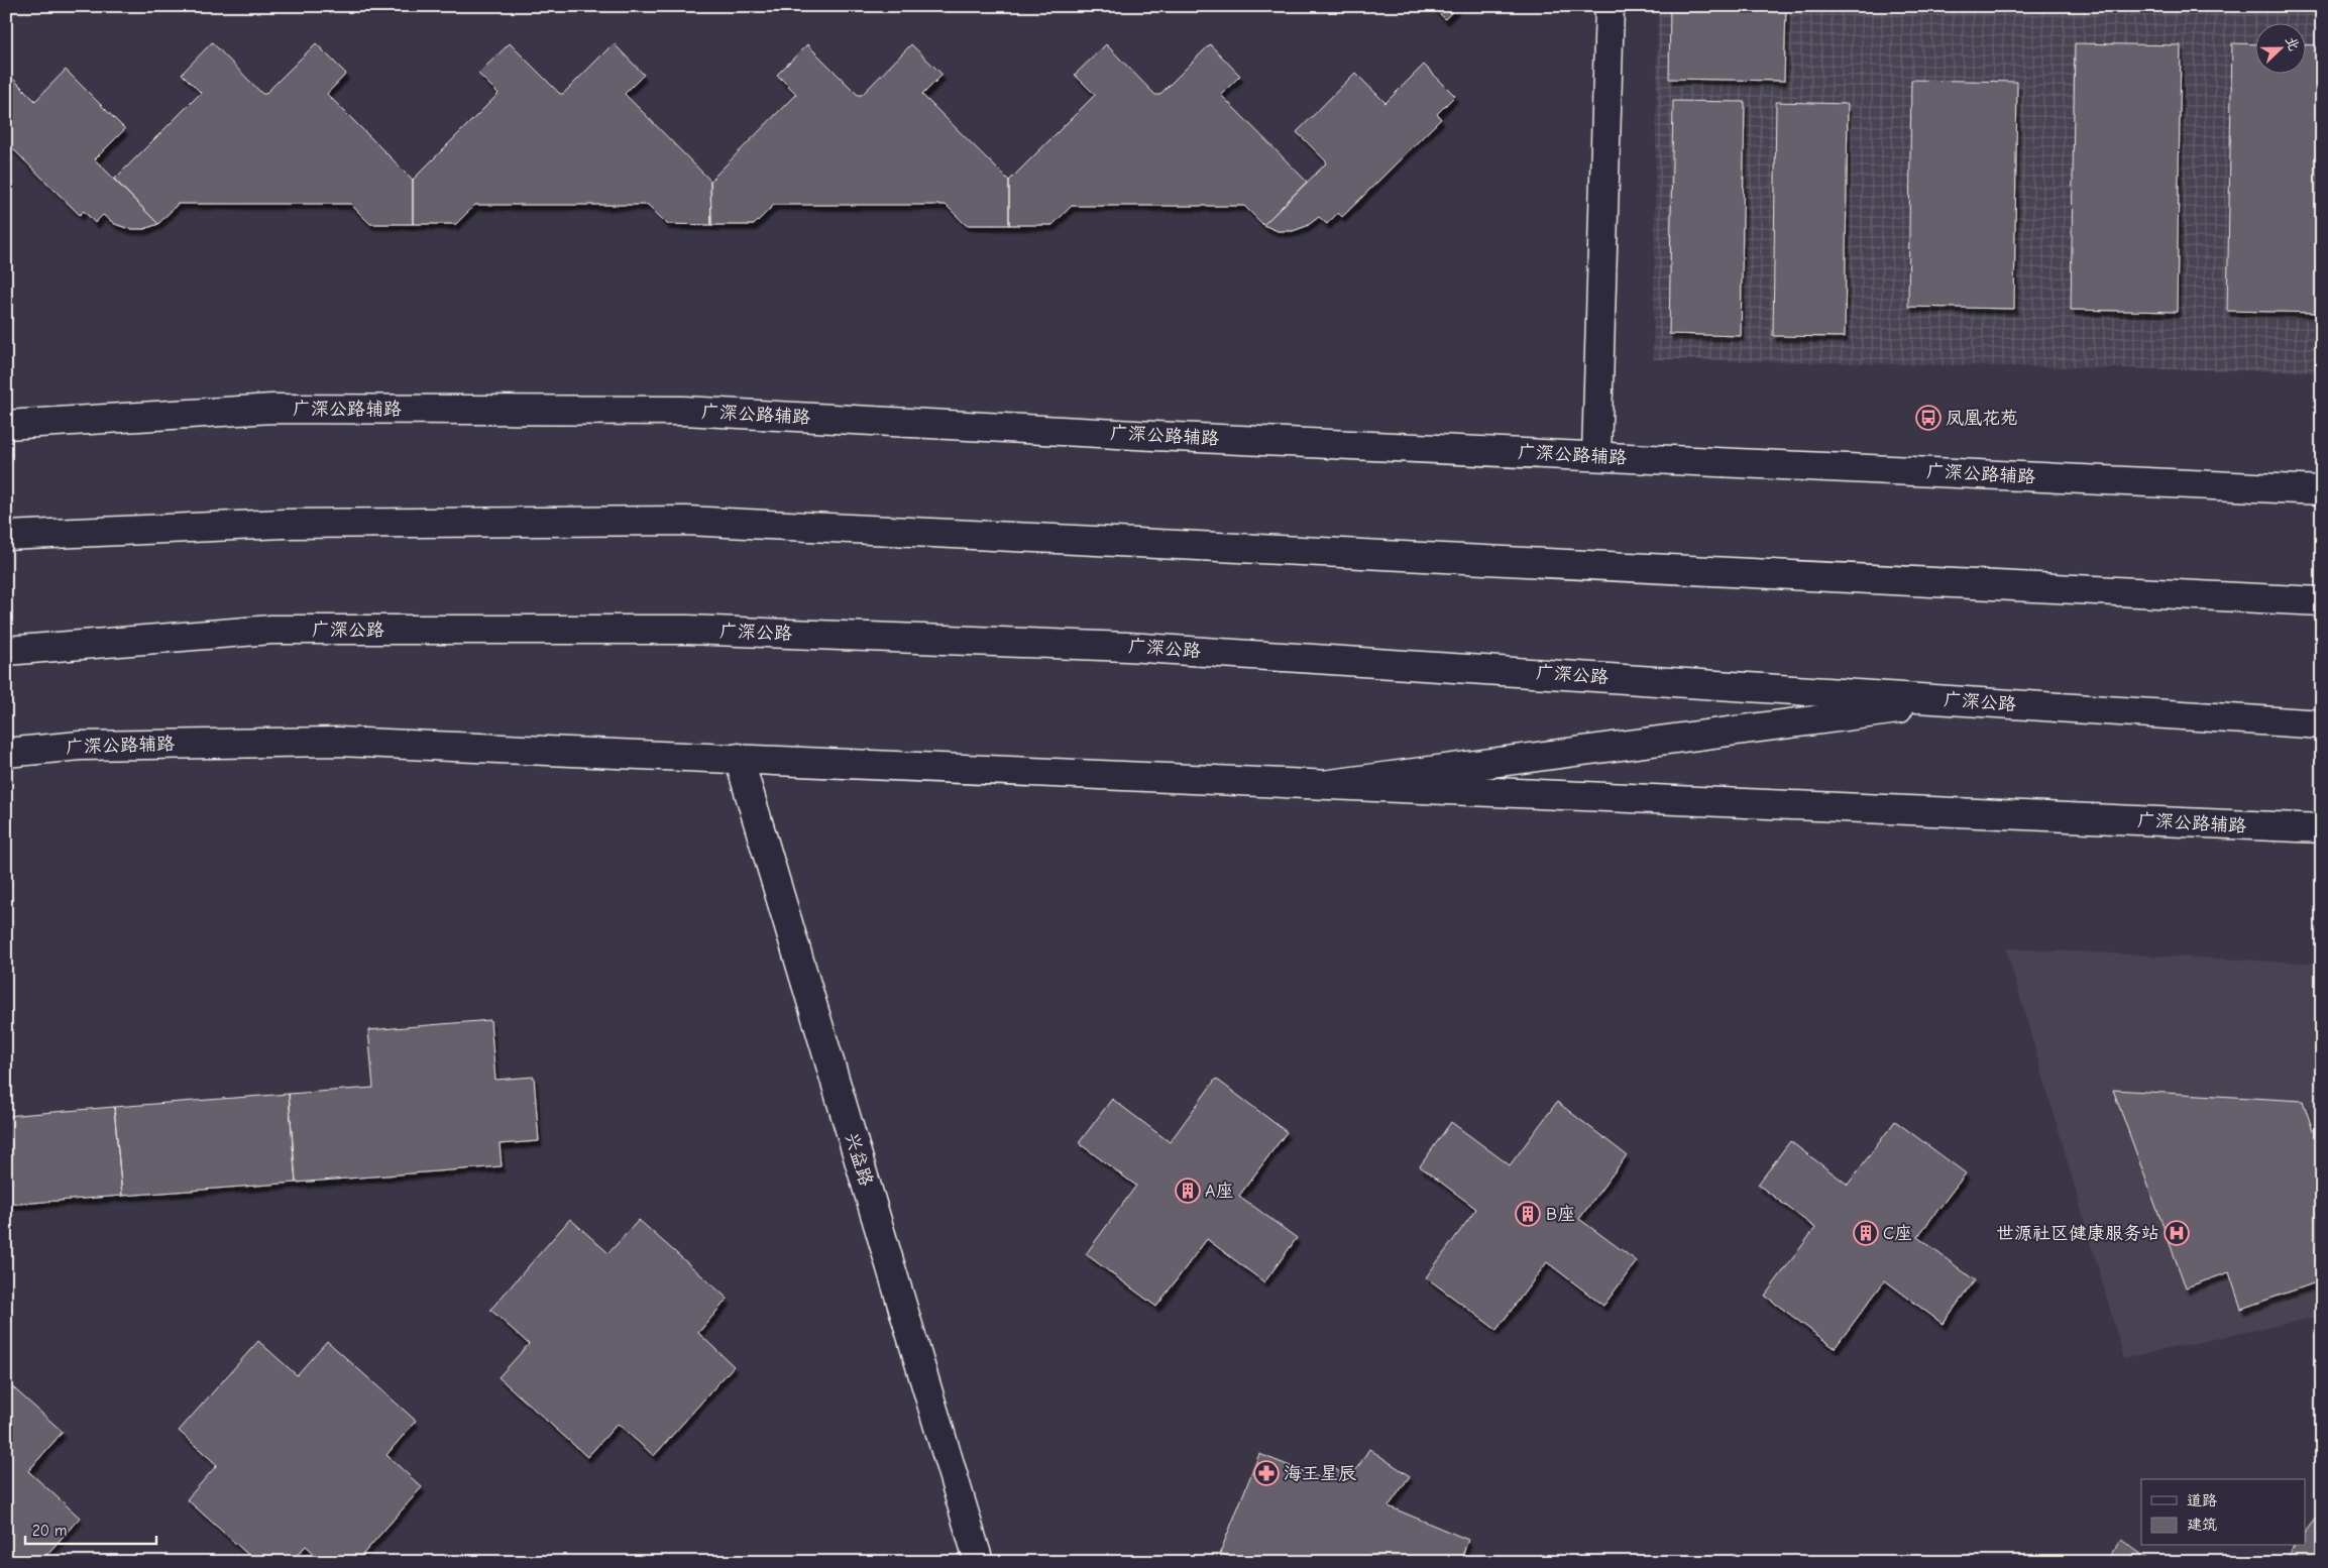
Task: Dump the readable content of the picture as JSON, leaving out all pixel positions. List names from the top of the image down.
{
  "streets": {
    "main road": ["广深公路辅路", "广深公路", "兴益路"]
  },
  "crossings": [
    ["广深公路辅路", "兴益路"]
  ],
  "places": {
    "bus stop": ["凤凰花苑"],
    "building": ["A座", "B座", "C座"],
    "hospital": ["世源社区健康服务站"],
    "pharmacy": ["海王星辰"]
  },
  "legend": ["道路", "建筑"],
  "scale_bar": "20 m",
  "north": "right"
}
